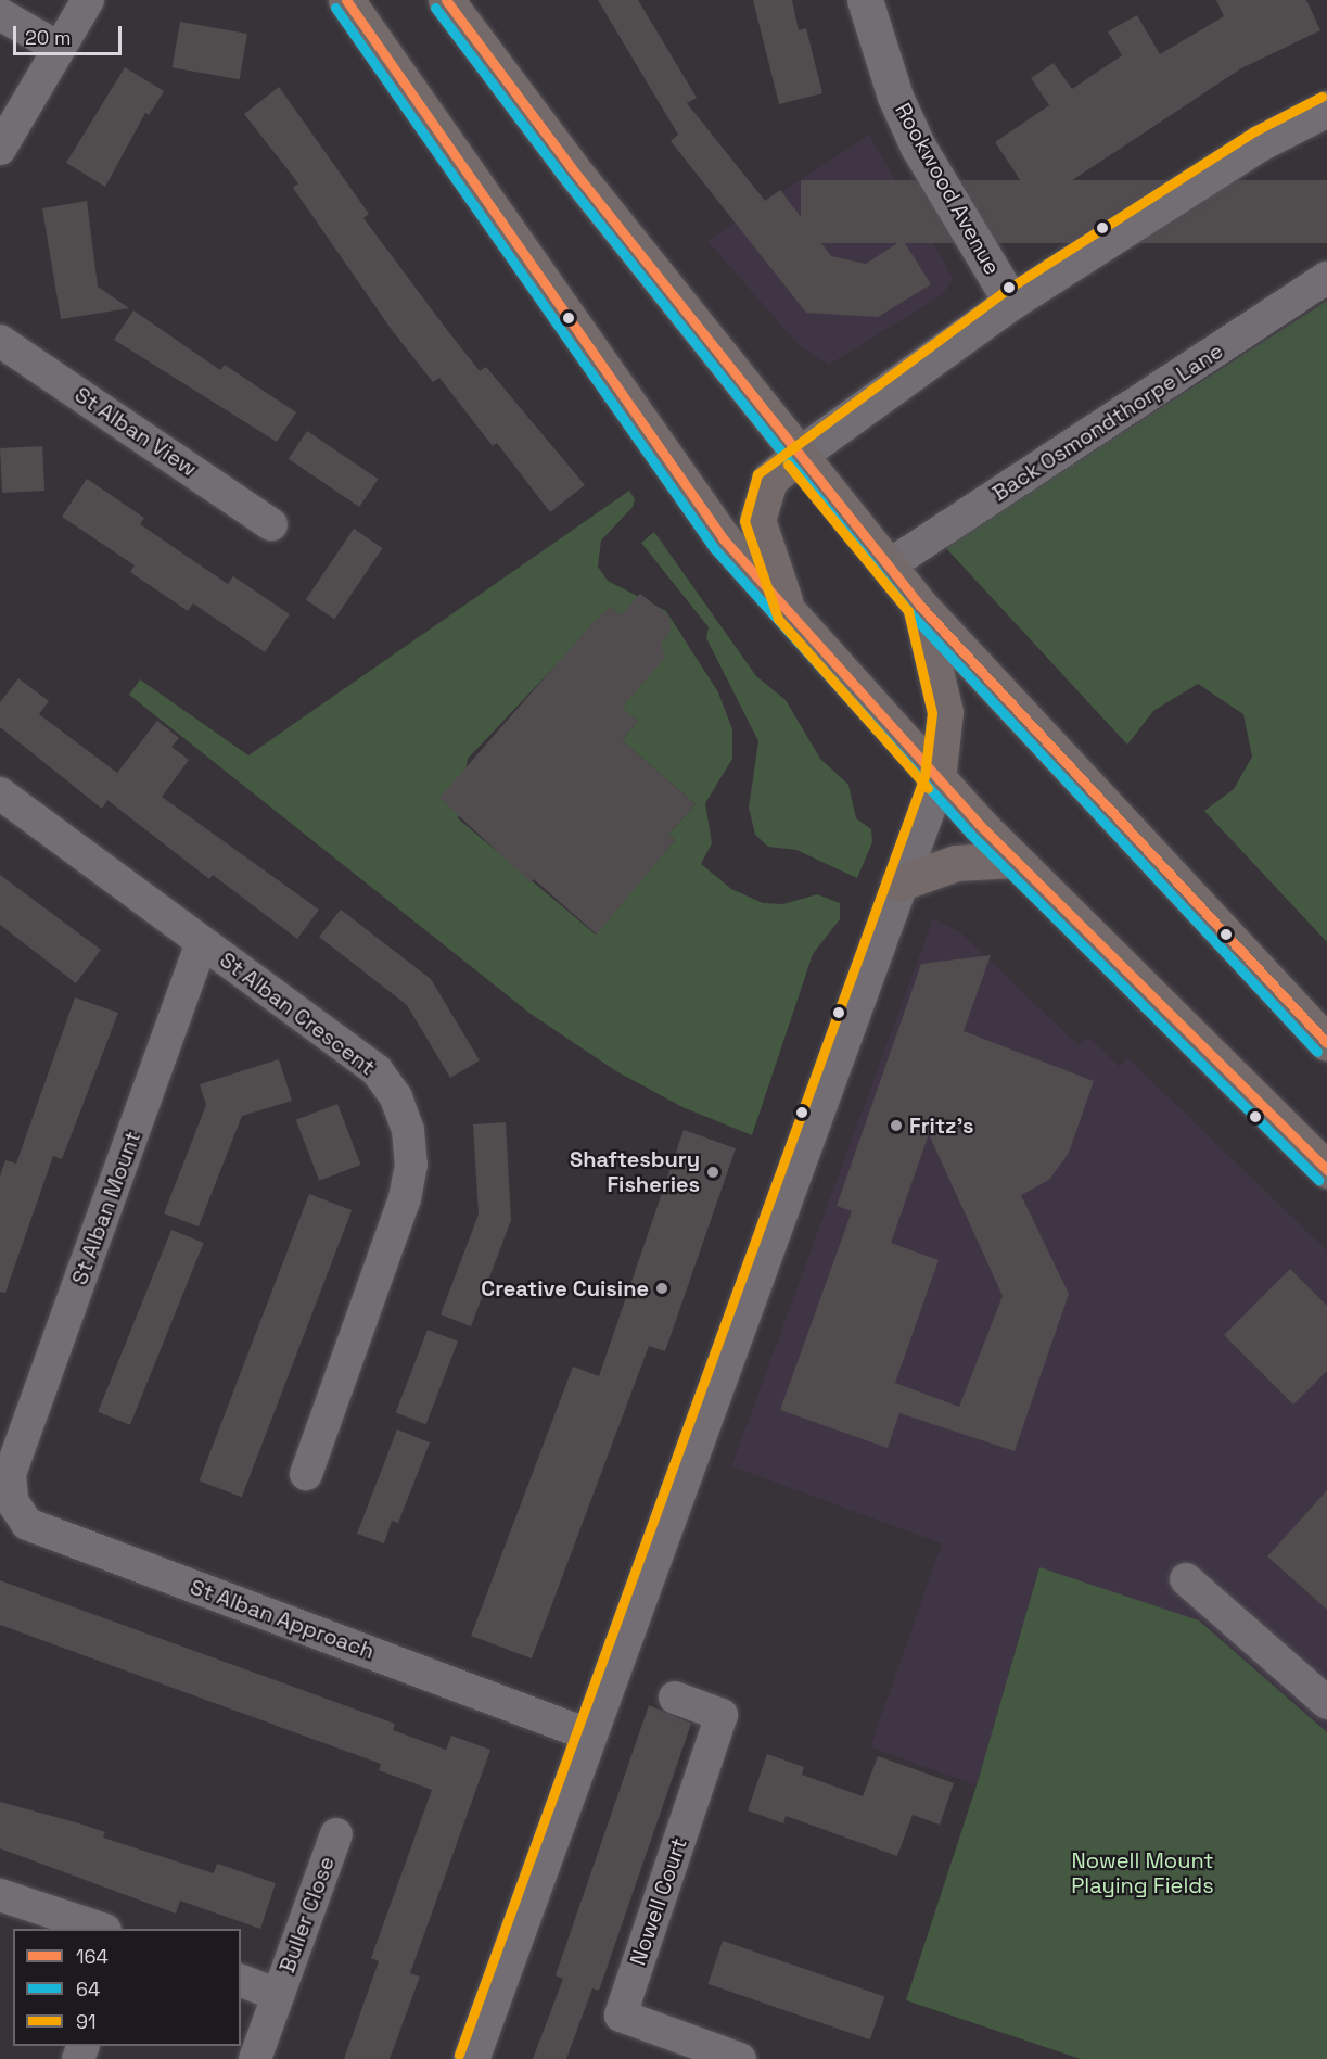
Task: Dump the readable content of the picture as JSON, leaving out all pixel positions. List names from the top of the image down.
{
  "streets": {
    "main road": ["Rookwood Avenue"],
    "street": [
      "Back Osmondthorpe Lane",
      "St Alban View",
      "St Alban Crescent",
      "St Alban Mount",
      "St Alban Approach",
      "Nowell Court",
      "Buller Close"
    ]
  },
  "crossings": [
    ["St Alban Crescent", "St Alban Mount"],
    ["St Alban Mount", "St Alban Approach"]
  ],
  "parks": ["Nowell Mount Playing Fields"],
  "places": ["Fritz's", "Shaftesbury Fisheries", "Creative Cuisine"],
  "lines": ["transit line 164", "transit line 64", "transit line 91"],
  "legend": ["164", "64", "91"],
  "scale_bar": "20 m"
}
